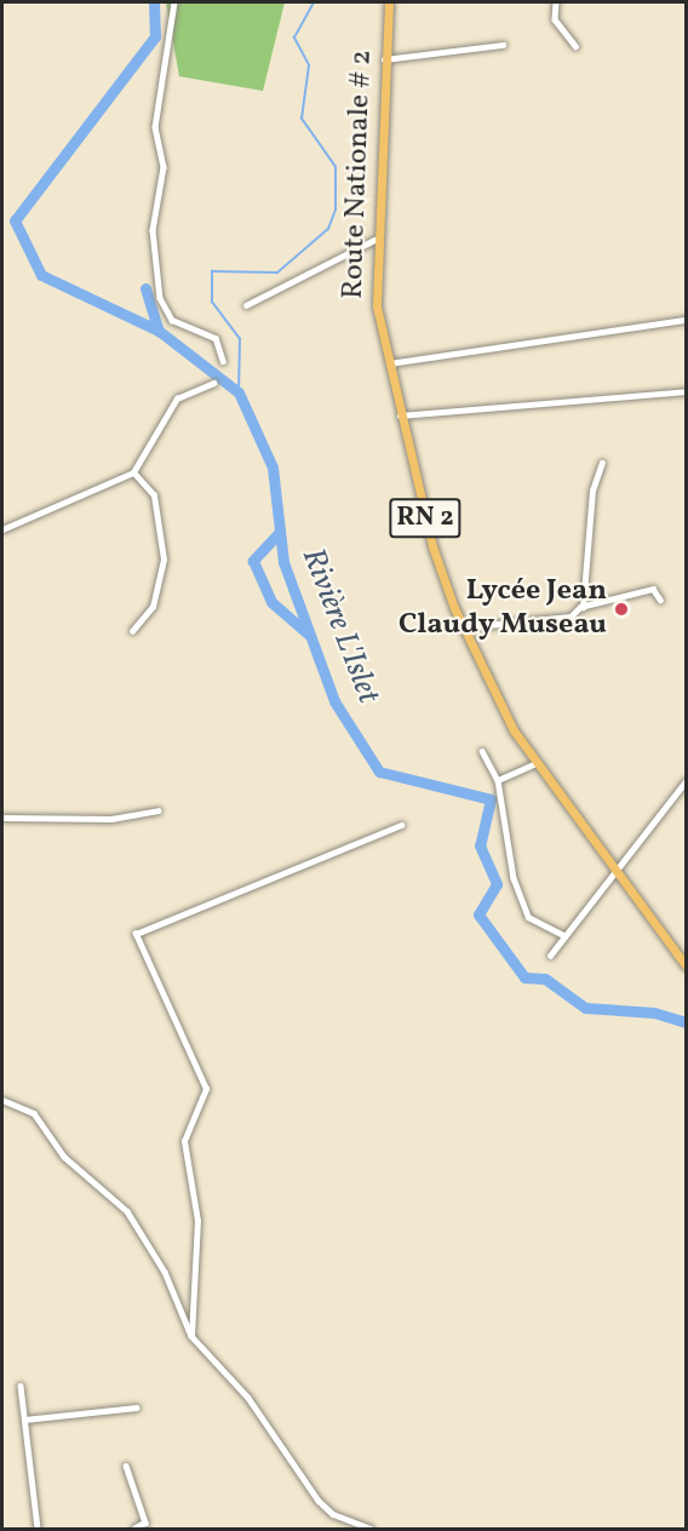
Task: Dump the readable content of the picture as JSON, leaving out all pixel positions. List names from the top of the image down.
{
  "streets": {
    "main road": ["Route Nationale # 2", "RN 2"]
  },
  "water": ["Rivière L'Islet"],
  "places": ["Lycée Jean Claudy Museau"]
}
